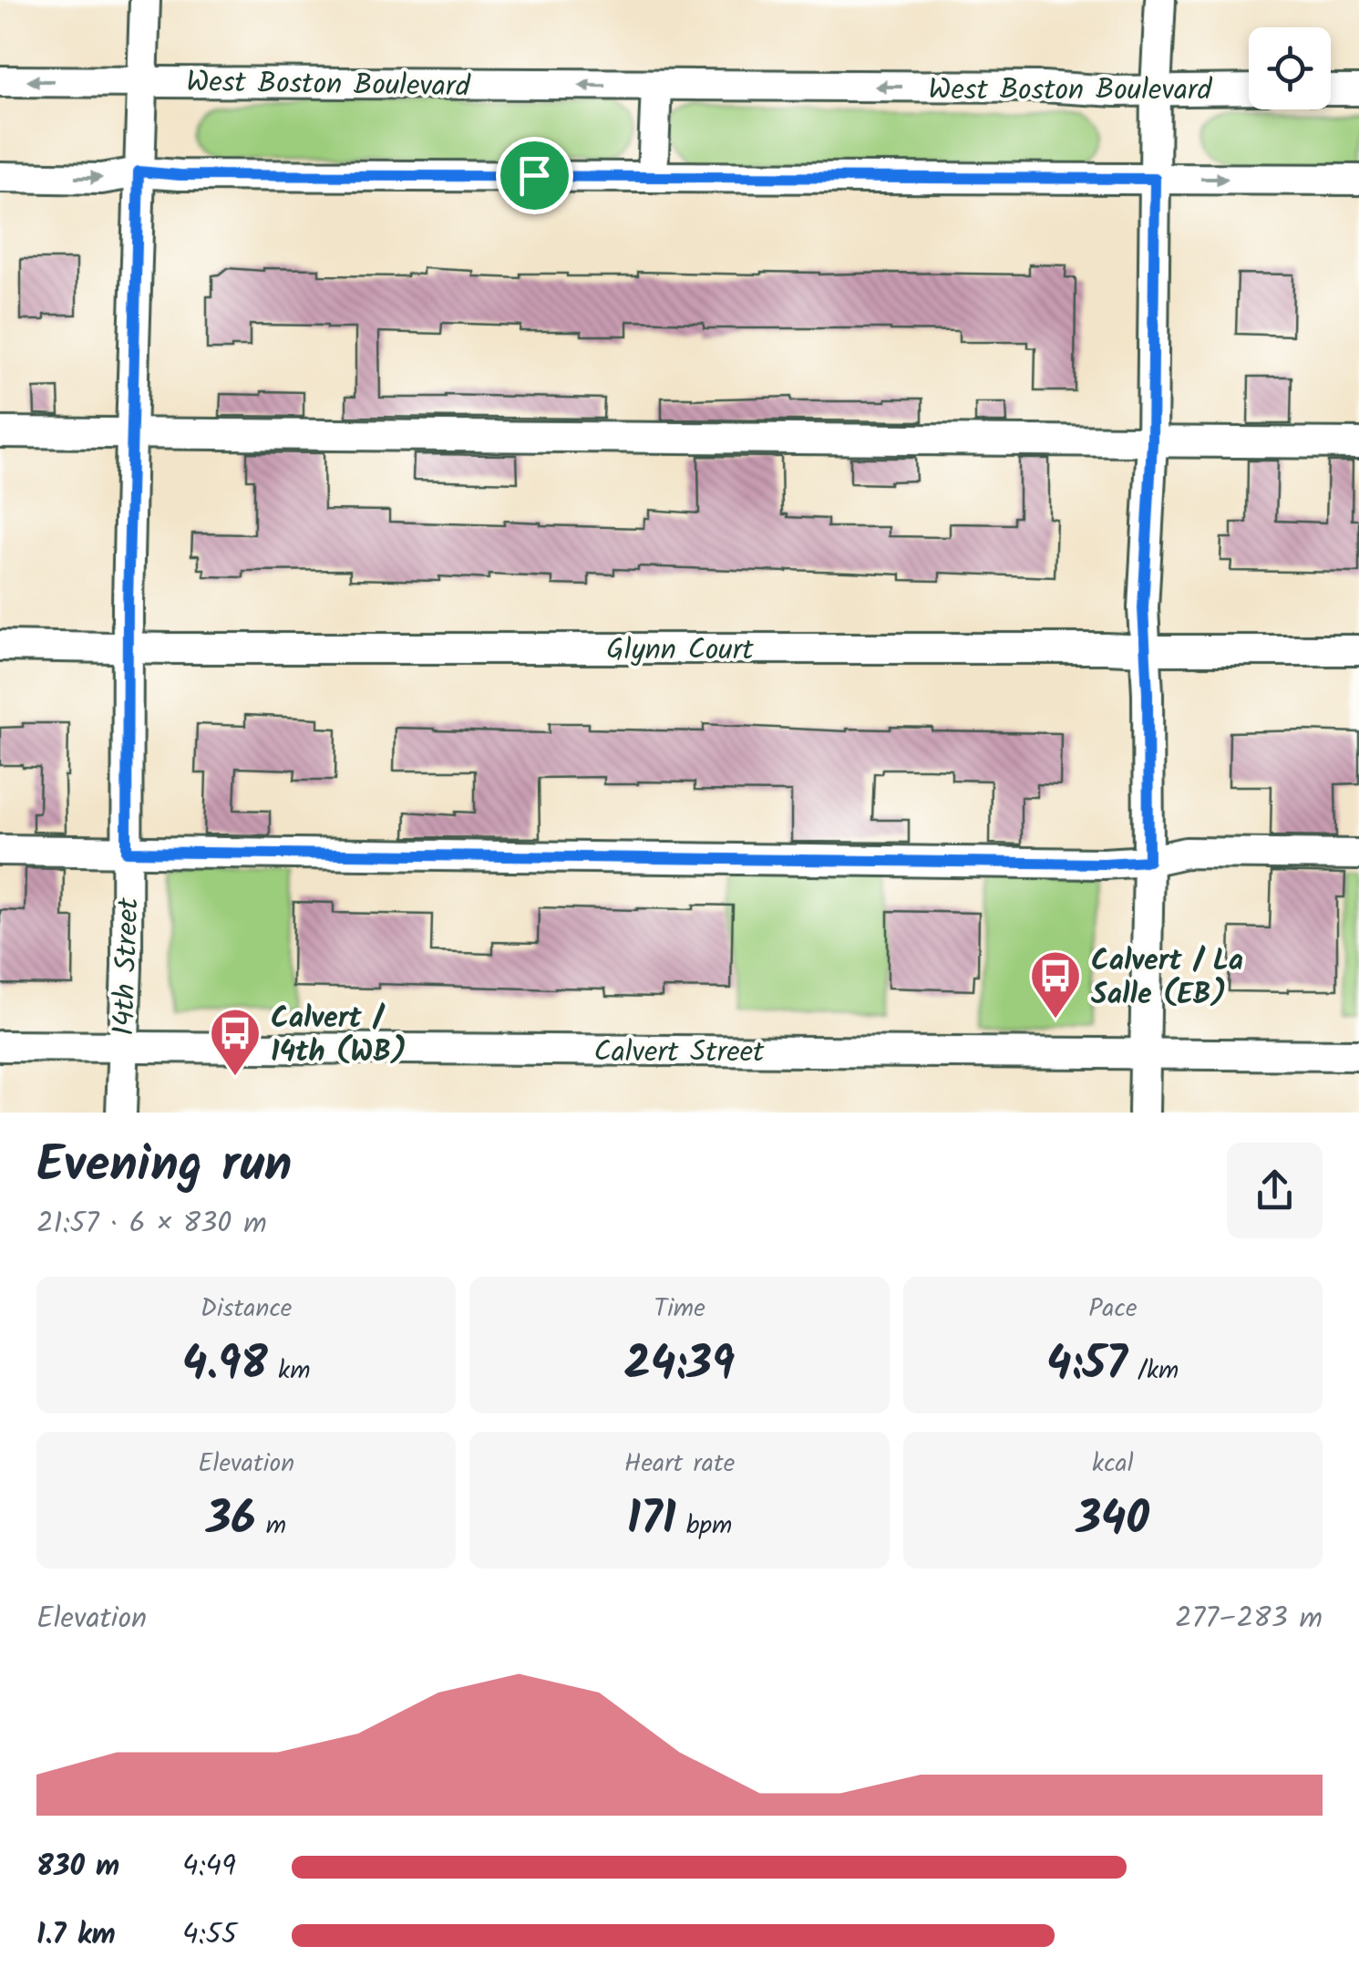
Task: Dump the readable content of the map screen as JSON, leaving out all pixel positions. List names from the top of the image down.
{
  "streets": {
    "street": [
      "West Boston Boulevard",
      "Glynn Court",
      "14th Street",
      "Calvert Street"
    ]
  },
  "crossings": [
    ["West Boston Boulevard", "14th Street"],
    ["Glynn Court", "14th Street"],
    ["14th Street", "Calvert Street"]
  ],
  "places": {
    "bus stop": ["Calvert / La Salle (EB)", "Calvert / 14th (WB)"]
  },
  "page": {
    "heading": ["Evening run", "21:57 · 6 × 830 m"],
    "stats": [
      ["Distance", "4.98 km"],
      ["Time", "24:39"],
      ["Pace", "4:57 /km"],
      ["Elevation", "36 m"],
      ["Heart rate", "171 bpm"],
      ["kcal", "340"]
    ],
    "chart": ["Elevation", "277–283 m"],
    "list": [
      {
        "name": "830 m",
        "note": "4:49"
      },
      {
        "name": "1.7 km",
        "note": "4:55"
      }
    ]
  }
}
